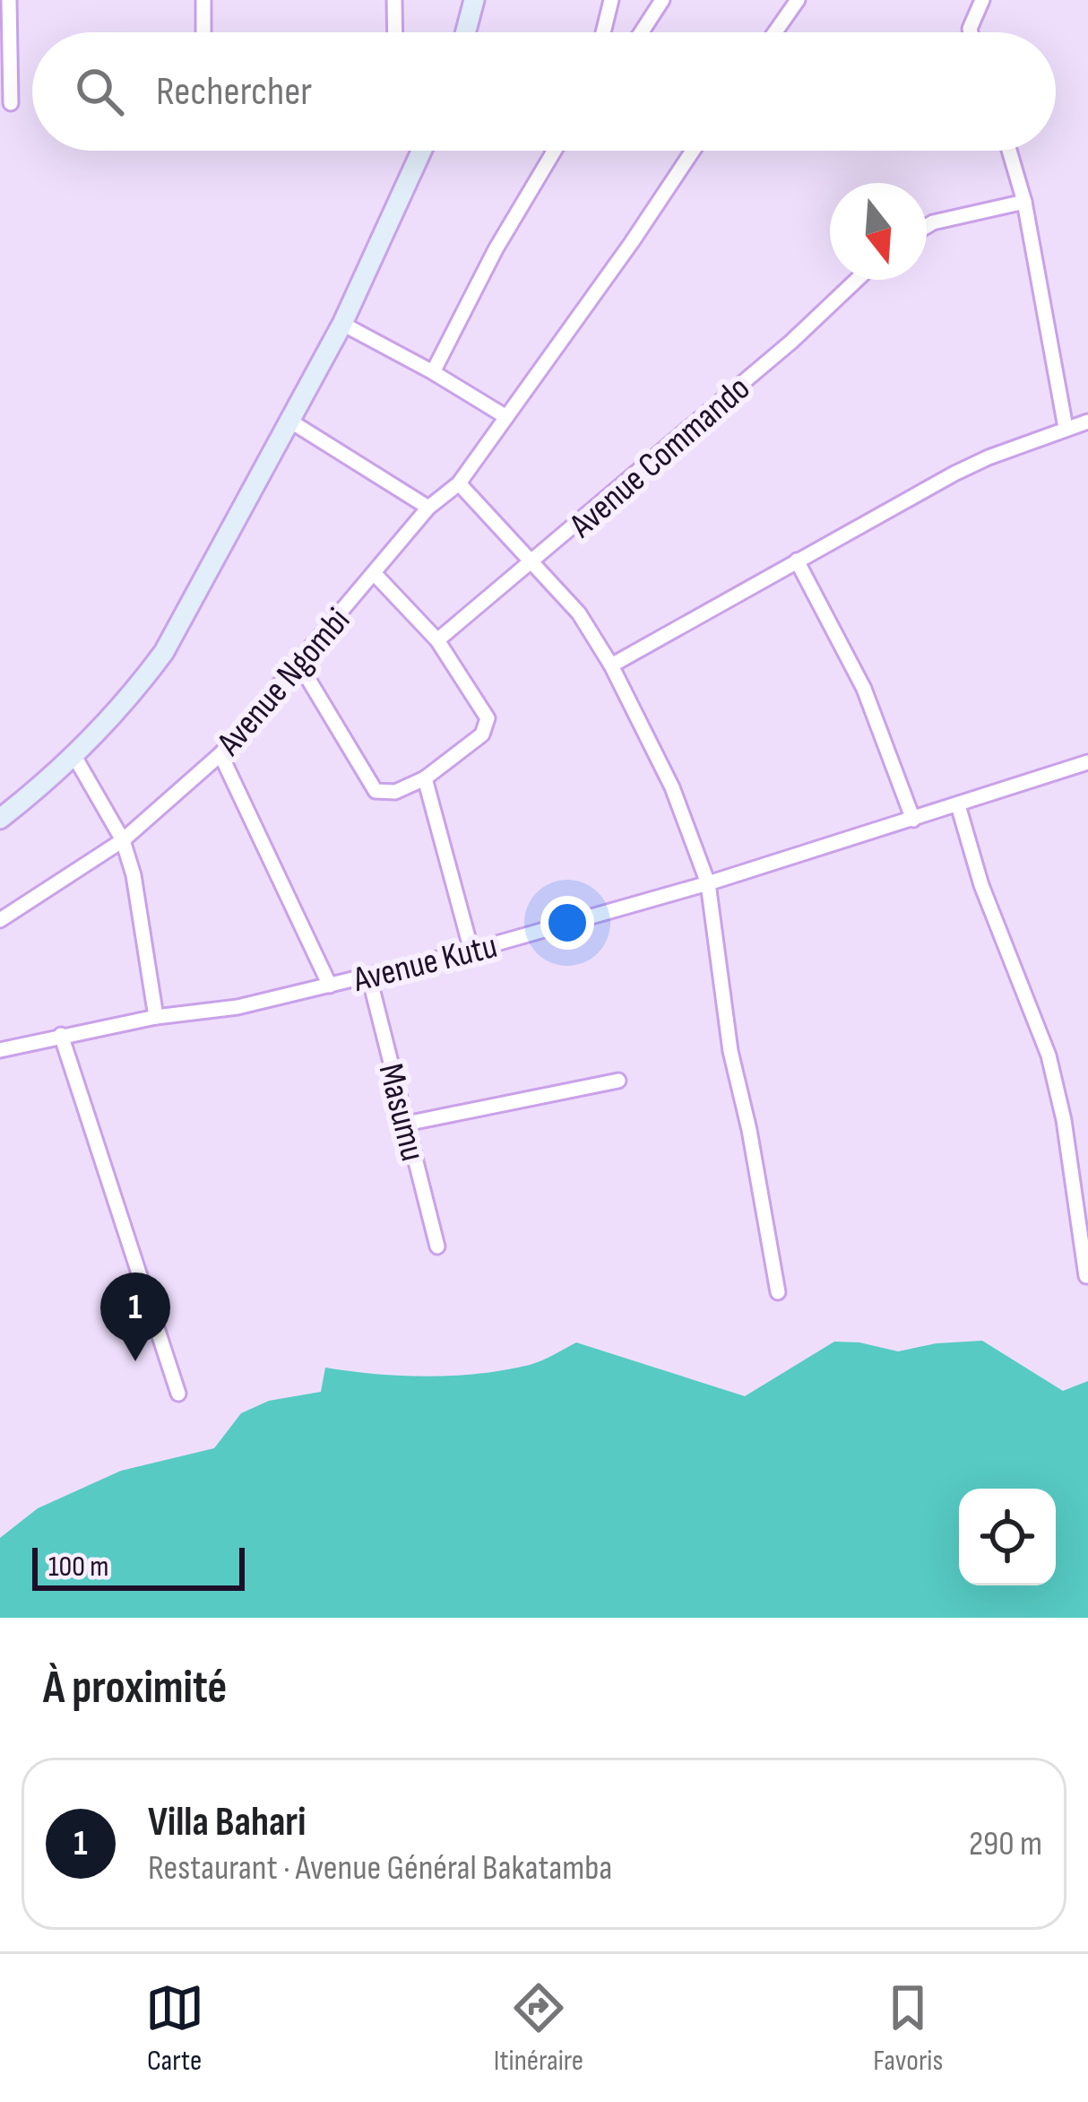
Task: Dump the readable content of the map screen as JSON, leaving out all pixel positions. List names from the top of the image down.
{
  "streets": {
    "street": [
      "Avenue Commando",
      "Avenue Ngombi",
      "Avenue Kutu",
      "Masumu"
    ]
  },
  "crossings": [
    ["Avenue Kutu", "Masumu"]
  ],
  "scale_bar": "100 m",
  "north": "bottom",
  "page": {
    "search": "Rechercher",
    "pins": "1",
    "scale": "100 m",
    "heading": "À proximité",
    "list": [
      {
        "mark": "1",
        "name": "Villa Bahari",
        "note": "Restaurant · Avenue Général Bakatamba",
        "value": "290 m"
      }
    ],
    "nav": ["Carte", "Itinéraire", "Favoris"]
  }
}
